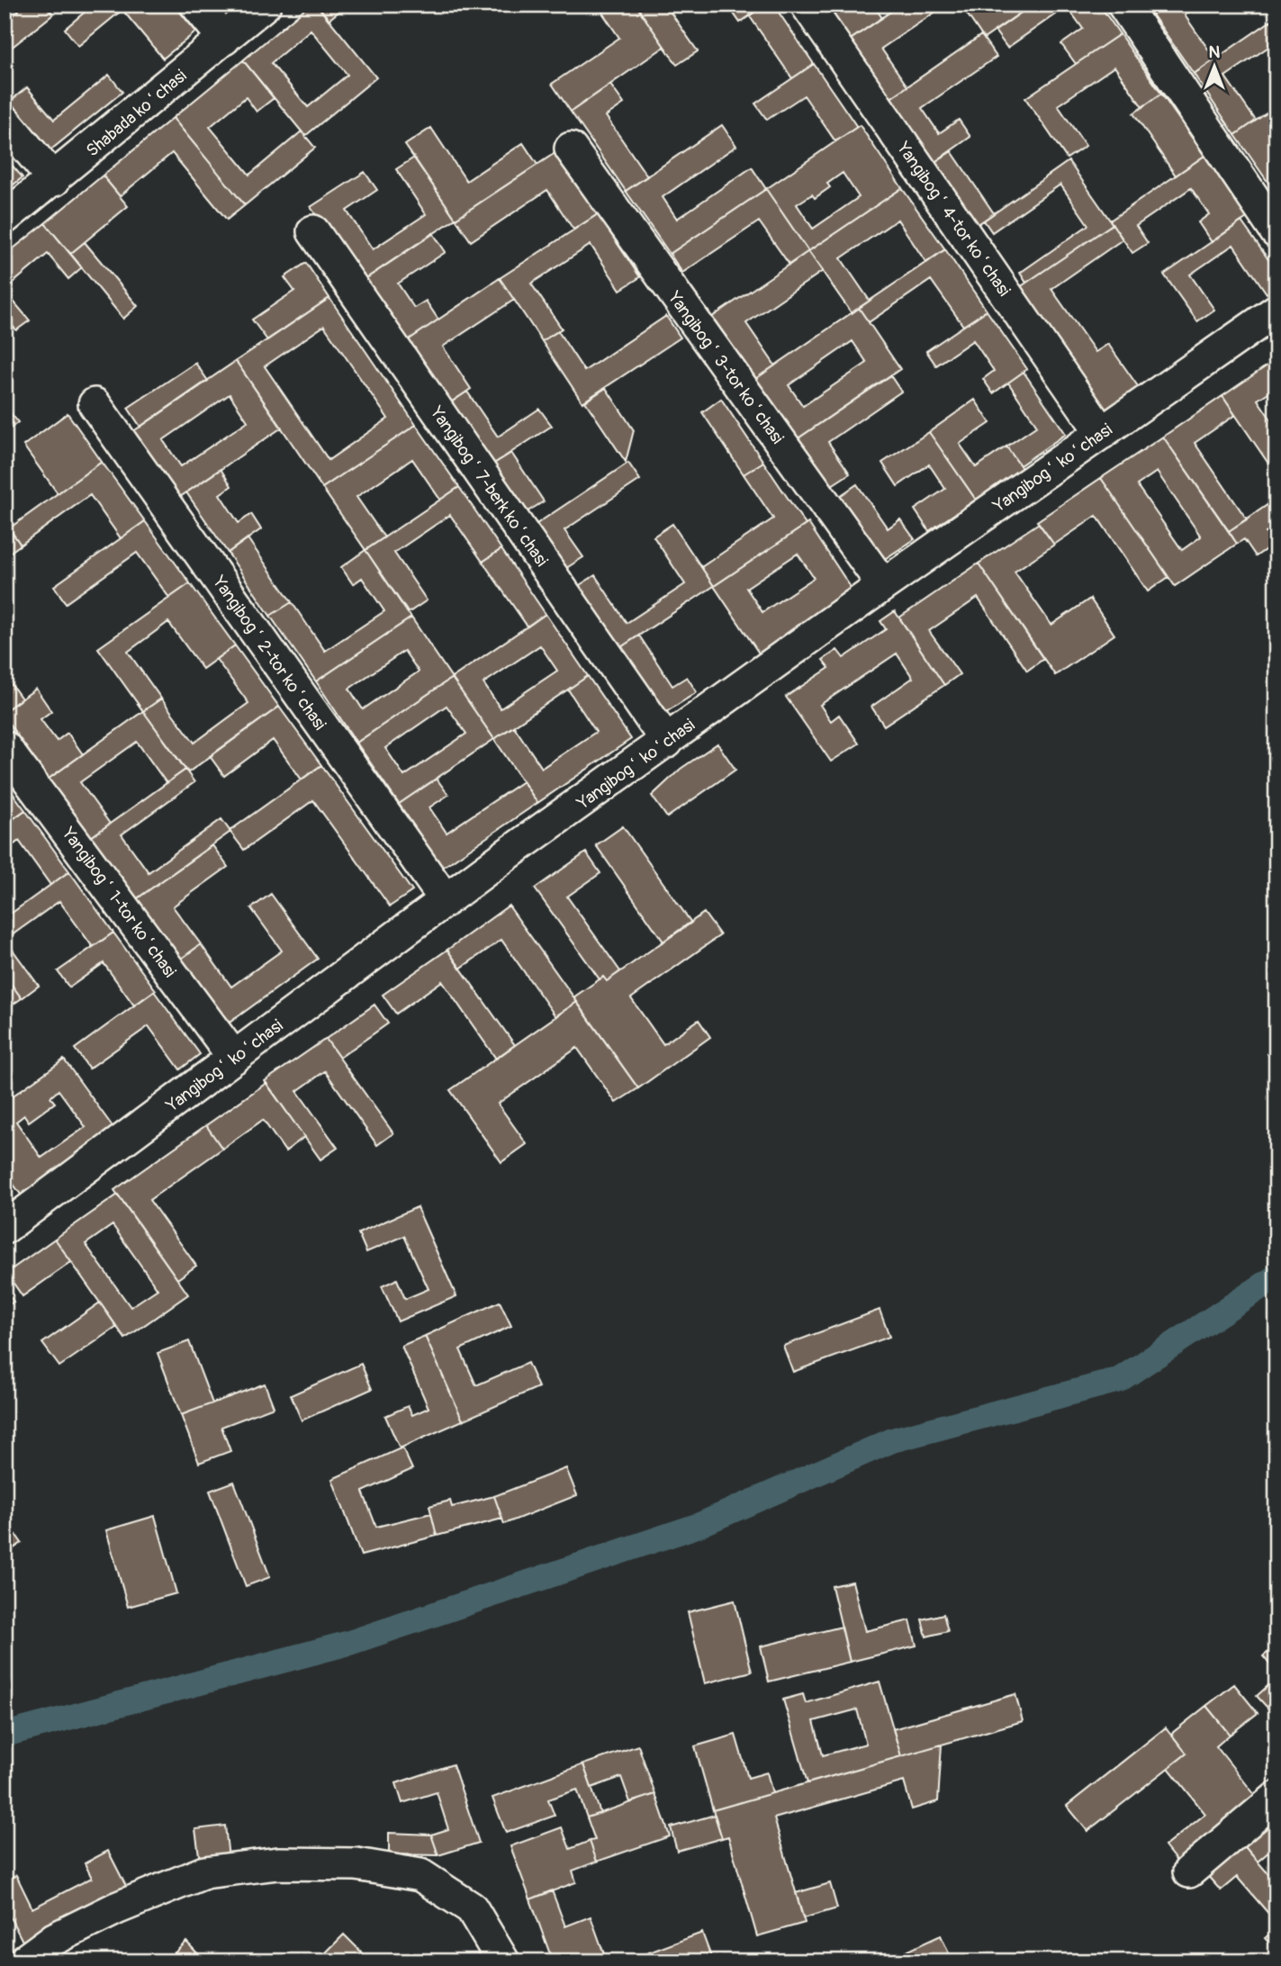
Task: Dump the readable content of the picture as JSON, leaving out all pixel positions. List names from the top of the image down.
{
  "streets": {
    "street": [
      "Shabada koʻchasi",
      "Yangibogʻ 4-tor koʻchasi",
      "Yangibogʻ 3-tor koʻchasi",
      "Yangibogʻ koʻchasi",
      "Yangibogʻ 7-berk koʻchasi",
      "Yangibogʻ 2-tor koʻchasi",
      "Yangibogʻ 1-tor koʻchasi"
    ]
  },
  "crossings": [
    ["Yangibogʻ 4-tor koʻchasi", "Yangibogʻ koʻchasi"],
    ["Yangibogʻ 3-tor koʻchasi", "Yangibogʻ koʻchasi"],
    ["Yangibogʻ koʻchasi", "Yangibogʻ 7-berk koʻchasi"],
    ["Yangibogʻ koʻchasi", "Yangibogʻ 2-tor koʻchasi"],
    ["Yangibogʻ koʻchasi", "Yangibogʻ 1-tor koʻchasi"]
  ],
  "north": "top"
}
